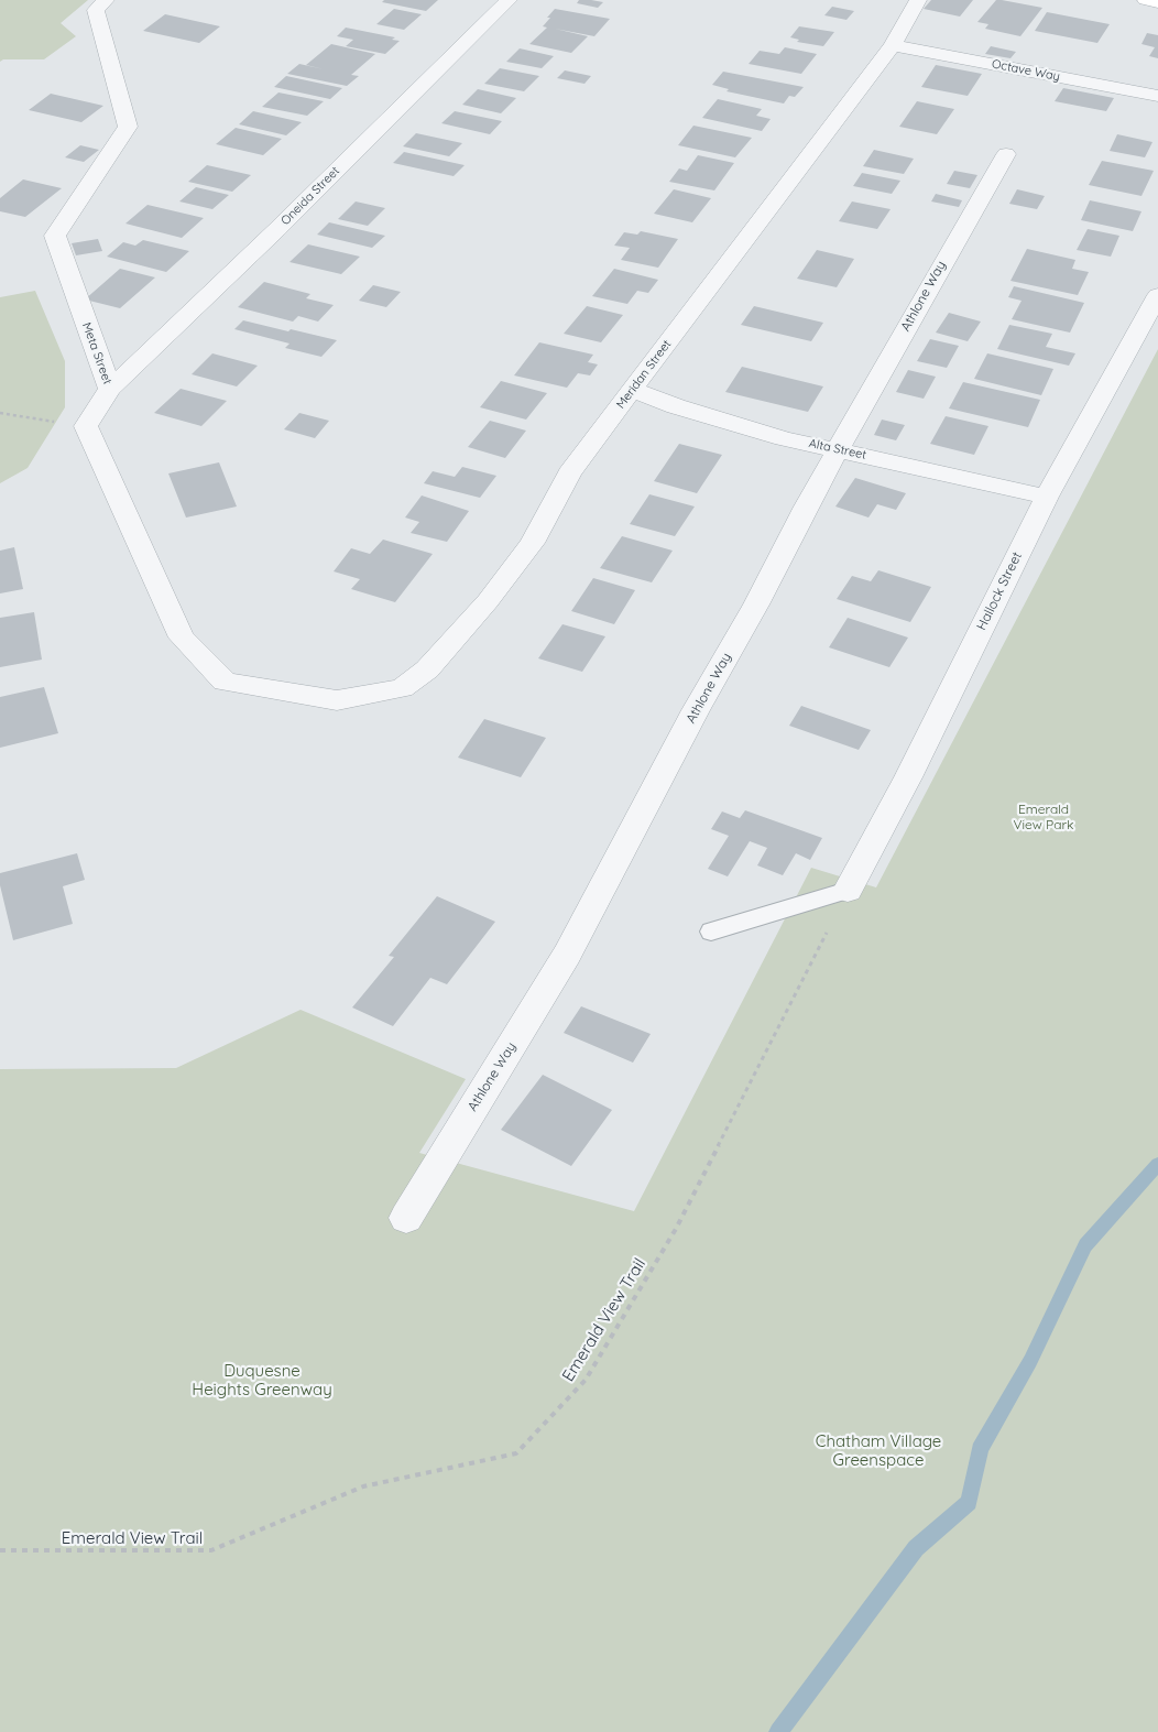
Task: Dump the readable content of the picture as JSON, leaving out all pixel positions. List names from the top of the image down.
{
  "streets": {
    "street": [
      "Octave Way",
      "Oneida Street",
      "Athlone Way",
      "Meta Street",
      "Meridan Street",
      "Alta Street",
      "Hallock Street"
    ],
    "path": ["Emerald View Trail"]
  },
  "crossings": [
    ["Octave Way", "Meridan Street"],
    ["Oneida Street", "Meta Street"],
    ["Athlone Way", "Alta Street"],
    ["Meta Street", "Meridan Street"],
    ["Meridan Street", "Alta Street"],
    ["Alta Street", "Hallock Street"],
    ["Hallock Street", "Emerald View Trail"]
  ],
  "parks": ["Emerald View Park", "Duquesne Heights Greenway", "Chatham Village Greenspace"]
}
